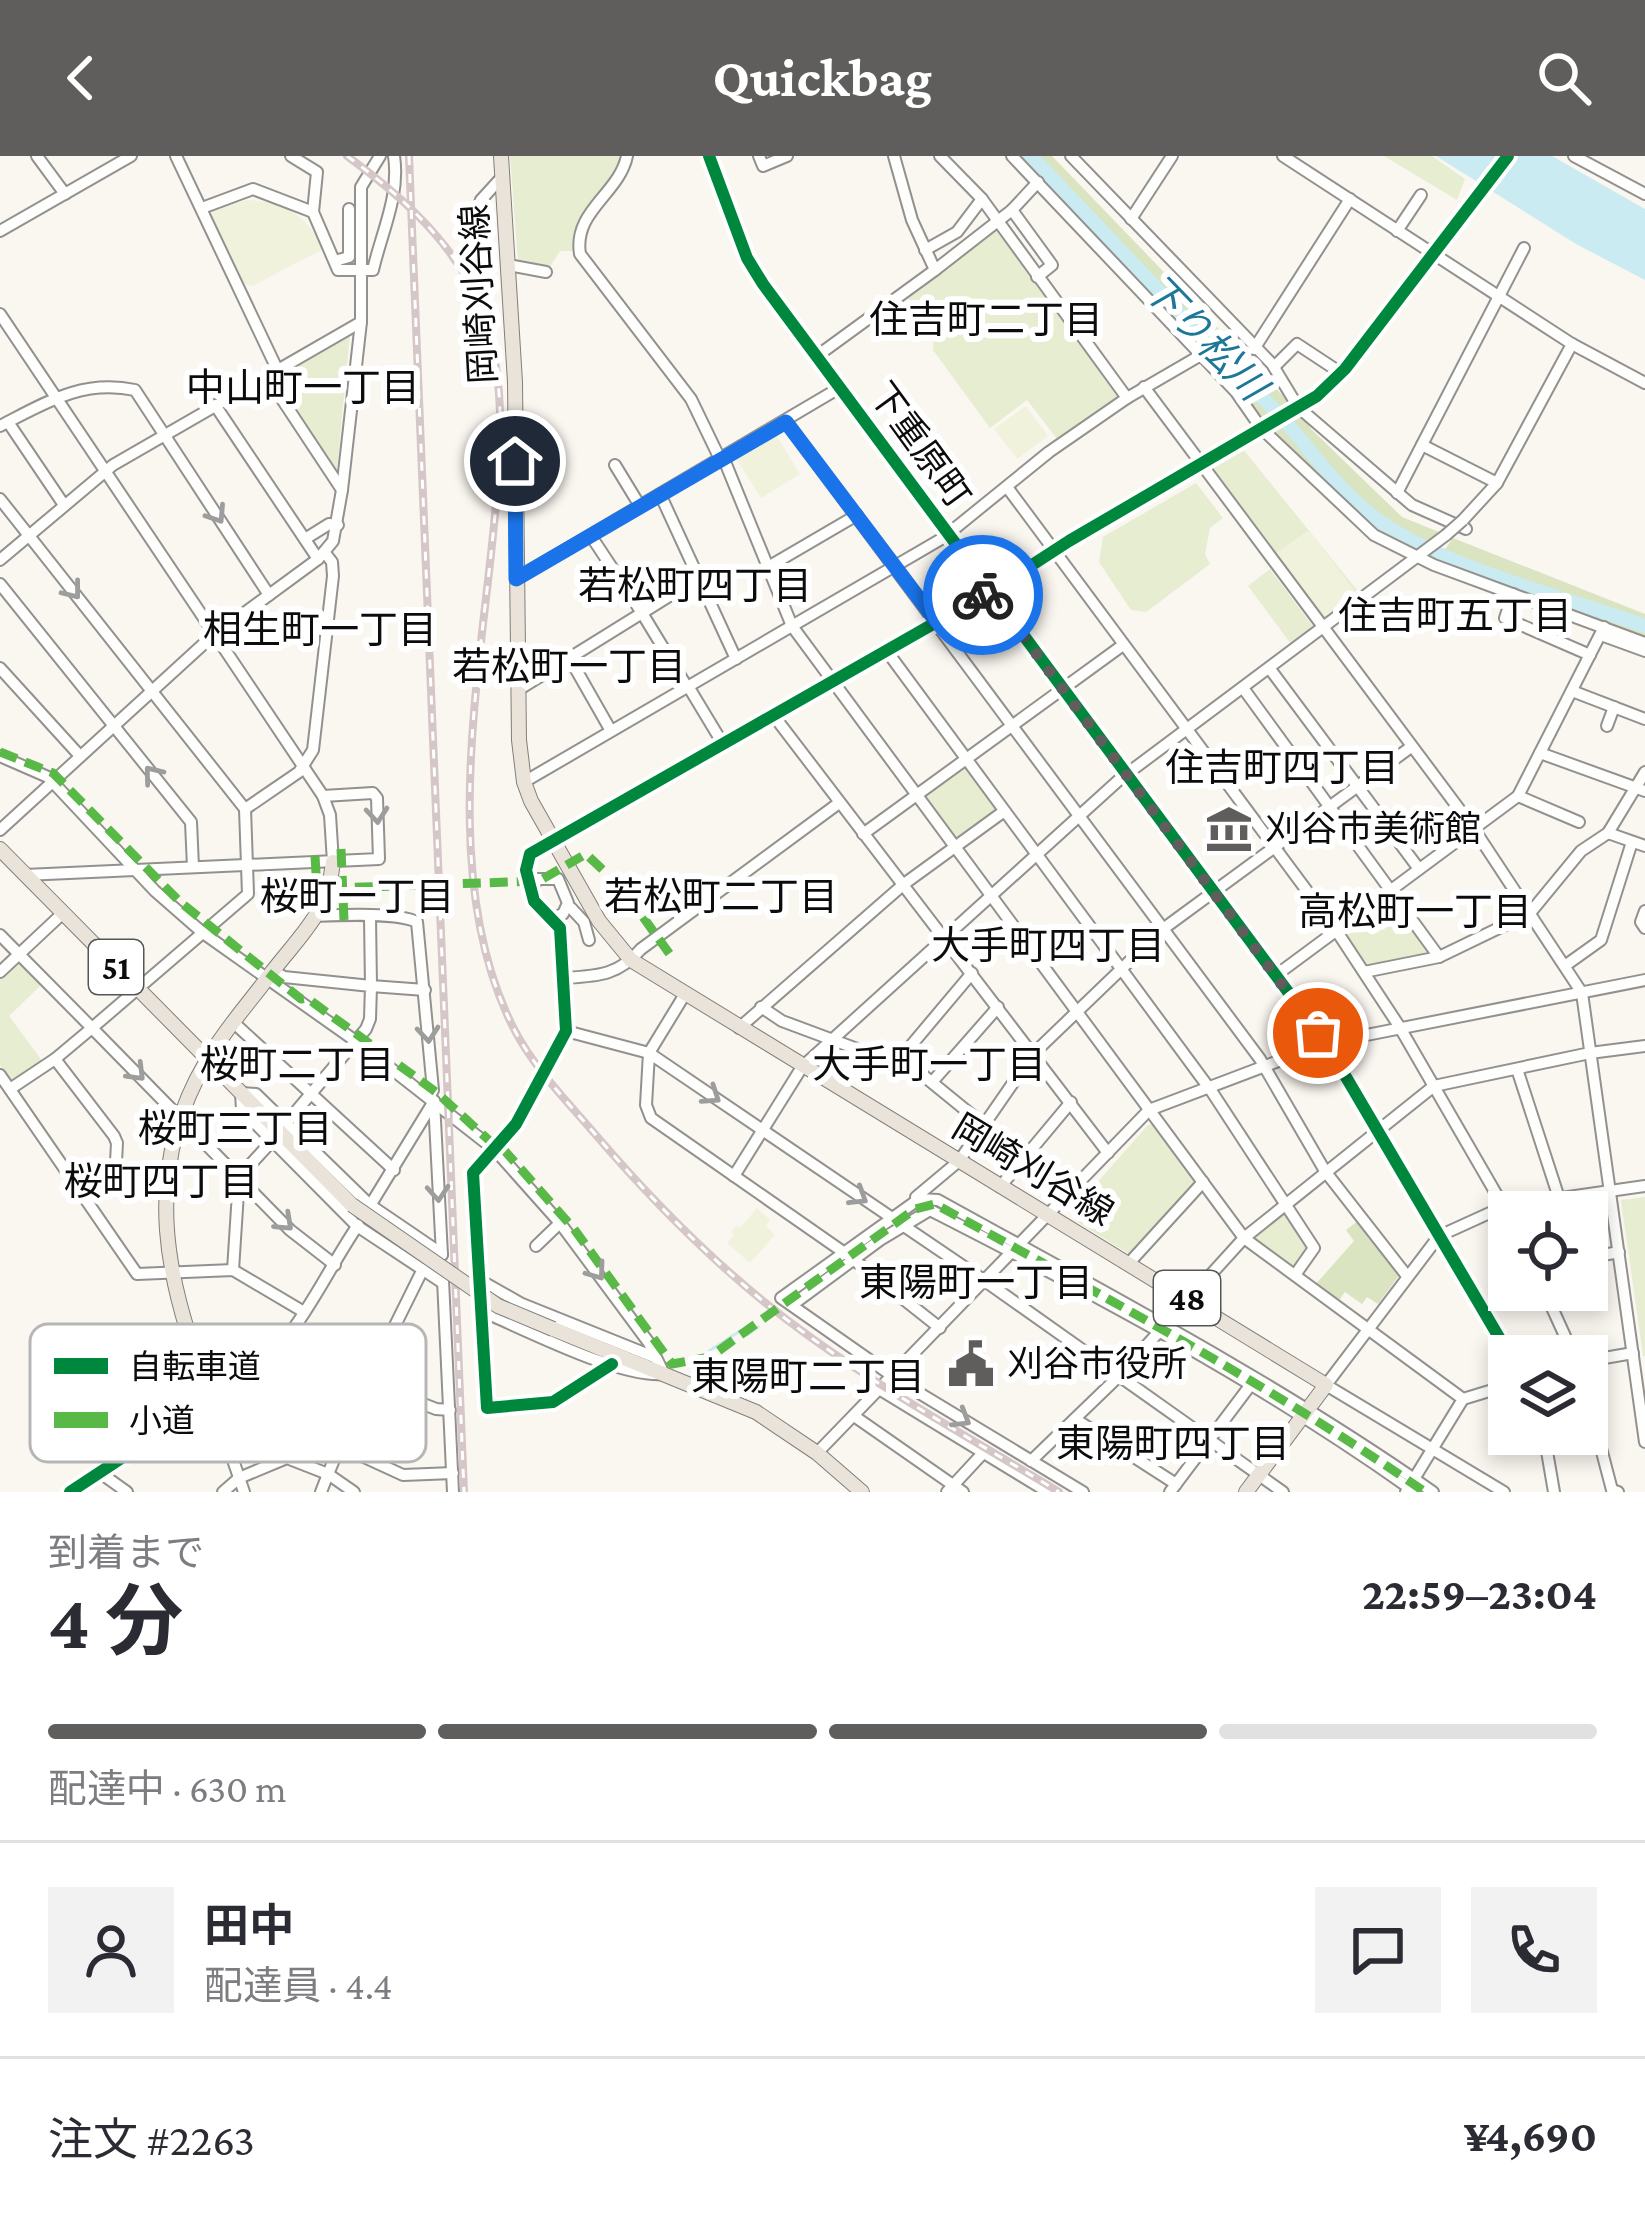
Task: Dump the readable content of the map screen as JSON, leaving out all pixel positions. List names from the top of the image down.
{
  "streets": {
    "main road": ["岡崎刈谷線", "51", "48"],
    "street": ["下重原町"]
  },
  "districts": [
    "住吉町二丁目",
    "中山町一丁目",
    "若松町四丁目",
    "住吉町五丁目",
    "相生町一丁目",
    "若松町一丁目",
    "住吉町四丁目",
    "桜町一丁目",
    "若松町二丁目",
    "高松町一丁目",
    "大手町四丁目",
    "桜町二丁目",
    "大手町一丁目",
    "桜町三丁目",
    "桜町四丁目",
    "東陽町一丁目",
    "東陽町二丁目",
    "東陽町四丁目"
  ],
  "water": ["下り松川"],
  "places": {
    "museum": ["刈谷市美術館"],
    "public building": ["刈谷市役所"]
  },
  "legend": ["自転車道", "小道"],
  "page": {
    "header": "Quickbag",
    "heading": ["4 分", "到着まで", "22:59–23:04"],
    "panel": [
      "田中",
      "配達員 · 4.4",
      "注文 #2263",
      "¥4,690"
    ],
    "bar": "配達中 · 630 m"
  }
}
